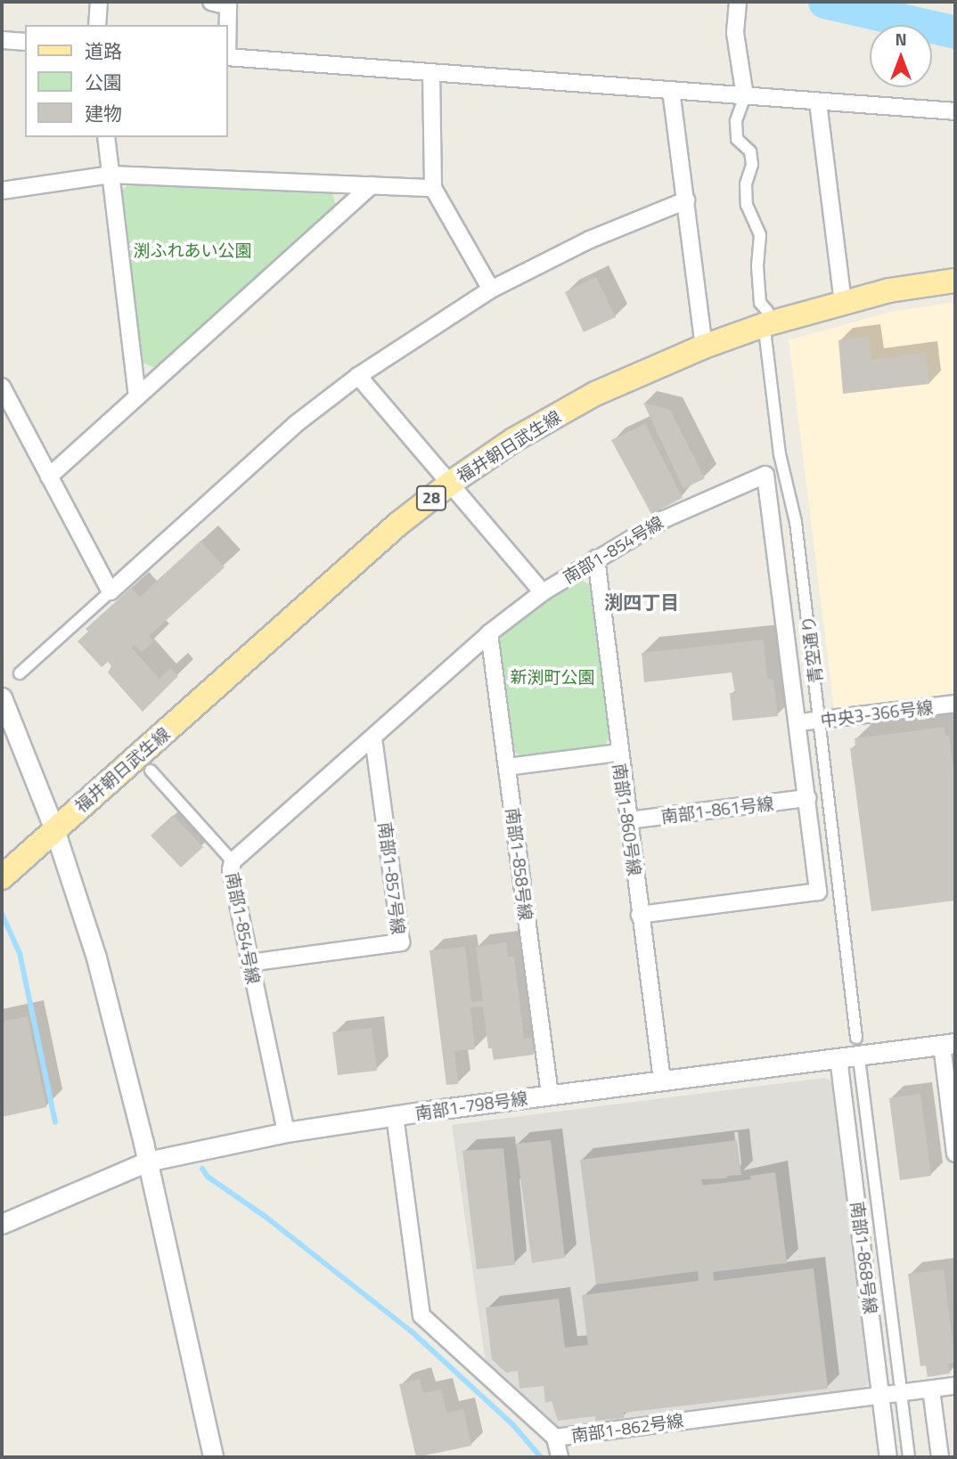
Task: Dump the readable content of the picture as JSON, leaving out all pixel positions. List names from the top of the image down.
{
  "streets": {
    "main road": ["福井朝日武生線", "28"],
    "street": [
      "南部1-854号線",
      "青空通り",
      "中央3-366号線",
      "南部1-861号線",
      "南部1-860号線",
      "南部1-858号線",
      "南部1-857号線",
      "南部1-798号線",
      "南部1-868号線",
      "南部1-862号線"
    ]
  },
  "crossings": [
    ["南部1-854号線", "中央3-366号線"],
    ["南部1-854号線", "南部1-861号線"],
    ["南部1-854号線", "南部1-860号線"],
    ["南部1-854号線", "南部1-858号線"],
    ["南部1-854号線", "南部1-857号線"],
    ["南部1-854号線", "南部1-798号線"],
    ["青空通り", "中央3-366号線"],
    ["南部1-861号線", "南部1-860号線"],
    ["南部1-860号線", "南部1-798号線"],
    ["南部1-858号線", "南部1-798号線"],
    ["南部1-798号線", "南部1-868号線"],
    ["南部1-798号線", "南部1-862号線"],
    ["南部1-868号線", "南部1-862号線"]
  ],
  "districts": ["渕四丁目"],
  "parks": ["渕ふれあい公園", "新渕町公園"],
  "legend": ["道路", "公園", "建物"],
  "north": "top"
}
